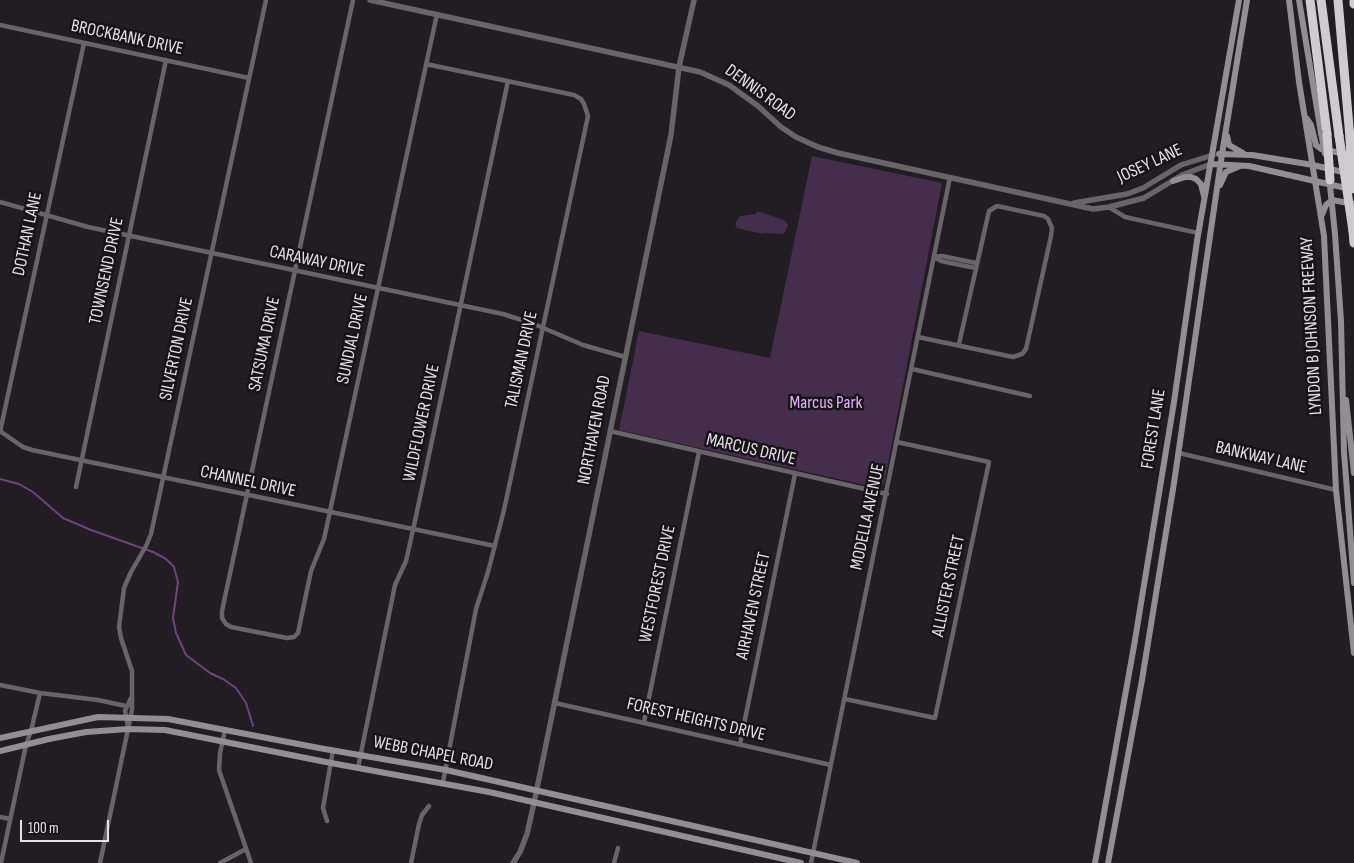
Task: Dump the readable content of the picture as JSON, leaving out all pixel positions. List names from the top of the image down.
{
  "streets": {
    "main road": [
      "JOSEY LANE",
      "LYNDON B JOHNSON FREEWAY",
      "FOREST LANE",
      "WEBB CHAPEL ROAD"
    ],
    "street": [
      "BROCKBANK DRIVE",
      "DENNIS ROAD",
      "DOTHAN LANE",
      "CARAWAY DRIVE",
      "TOWNSEND DRIVE",
      "SUNDIAL DRIVE",
      "SATSUMA DRIVE",
      "SILVERTON DRIVE",
      "TALISMAN DRIVE",
      "WILDFLOWER DRIVE",
      "NORTHAVEN ROAD",
      "MARCUS DRIVE",
      "BANKWAY LANE",
      "CHANNEL DRIVE",
      "MODELLA AVENUE",
      "WESTFOREST DRIVE",
      "ALLISTER STREET",
      "AIRHAVEN STREET",
      "FOREST HEIGHTS DRIVE"
    ]
  },
  "crossings": [
    ["BROCKBANK DRIVE", "DOTHAN LANE"],
    ["BROCKBANK DRIVE", "TOWNSEND DRIVE"],
    ["BROCKBANK DRIVE", "SILVERTON DRIVE"],
    ["DENNIS ROAD", "JOSEY LANE"],
    ["DENNIS ROAD", "SUNDIAL DRIVE"],
    ["DENNIS ROAD", "NORTHAVEN ROAD"],
    ["DENNIS ROAD", "MODELLA AVENUE"],
    ["JOSEY LANE", "LYNDON B JOHNSON FREEWAY"],
    ["JOSEY LANE", "FOREST LANE"],
    ["DOTHAN LANE", "CARAWAY DRIVE"],
    ["DOTHAN LANE", "CHANNEL DRIVE"],
    ["CARAWAY DRIVE", "TOWNSEND DRIVE"],
    ["CARAWAY DRIVE", "SUNDIAL DRIVE"],
    ["CARAWAY DRIVE", "SATSUMA DRIVE"],
    ["CARAWAY DRIVE", "SILVERTON DRIVE"],
    ["CARAWAY DRIVE", "TALISMAN DRIVE"],
    ["CARAWAY DRIVE", "WILDFLOWER DRIVE"],
    ["CARAWAY DRIVE", "NORTHAVEN ROAD"],
    ["TOWNSEND DRIVE", "CHANNEL DRIVE"],
    ["LYNDON B JOHNSON FREEWAY", "BANKWAY LANE"],
    ["SUNDIAL DRIVE", "SATSUMA DRIVE"],
    ["SUNDIAL DRIVE", "TALISMAN DRIVE"],
    ["SUNDIAL DRIVE", "CHANNEL DRIVE"],
    ["SATSUMA DRIVE", "CHANNEL DRIVE"],
    ["SILVERTON DRIVE", "CHANNEL DRIVE"],
    ["SILVERTON DRIVE", "WEBB CHAPEL ROAD"],
    ["TALISMAN DRIVE", "WILDFLOWER DRIVE"],
    ["TALISMAN DRIVE", "CHANNEL DRIVE"],
    ["TALISMAN DRIVE", "WEBB CHAPEL ROAD"],
    ["WILDFLOWER DRIVE", "CHANNEL DRIVE"],
    ["WILDFLOWER DRIVE", "WEBB CHAPEL ROAD"],
    ["FOREST LANE", "BANKWAY LANE"],
    ["NORTHAVEN ROAD", "MARCUS DRIVE"],
    ["NORTHAVEN ROAD", "FOREST HEIGHTS DRIVE"],
    ["NORTHAVEN ROAD", "WEBB CHAPEL ROAD"],
    ["MARCUS DRIVE", "MODELLA AVENUE"],
    ["MARCUS DRIVE", "WESTFOREST DRIVE"],
    ["MARCUS DRIVE", "AIRHAVEN STREET"],
    ["MODELLA AVENUE", "ALLISTER STREET"],
    ["MODELLA AVENUE", "FOREST HEIGHTS DRIVE"],
    ["MODELLA AVENUE", "WEBB CHAPEL ROAD"],
    ["WESTFOREST DRIVE", "FOREST HEIGHTS DRIVE"],
    ["AIRHAVEN STREET", "FOREST HEIGHTS DRIVE"]
  ],
  "parks": ["Marcus Park"],
  "scale_bar": "100 m"
}
